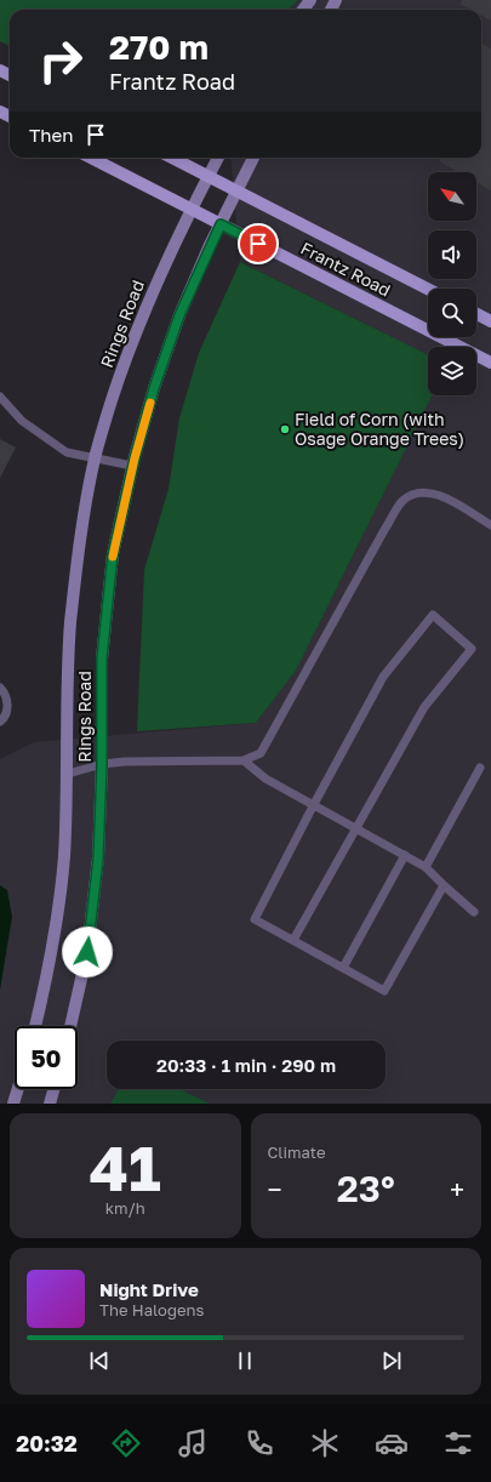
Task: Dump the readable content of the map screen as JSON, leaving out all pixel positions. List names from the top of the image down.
{
  "streets": {
    "main road": ["Frantz Road", "Rings Road"]
  },
  "crossings": [
    ["Frantz Road", "Rings Road"]
  ],
  "places": ["Field of Corn (with Osage Orange Trees)"],
  "north": "top left",
  "page": {
    "turn": ["270 m", "Frantz Road"],
    "then": "Then",
    "limit": "50",
    "trip": "20:33 · 1 min · 290 m",
    "tile": [
      ["41", "km/h"],
      "Climate"
    ],
    "heat": ["−", "23°", "+"],
    "song": ["Night Drive", "The Halogens"],
    "tabs": "20:32"
  }
}
